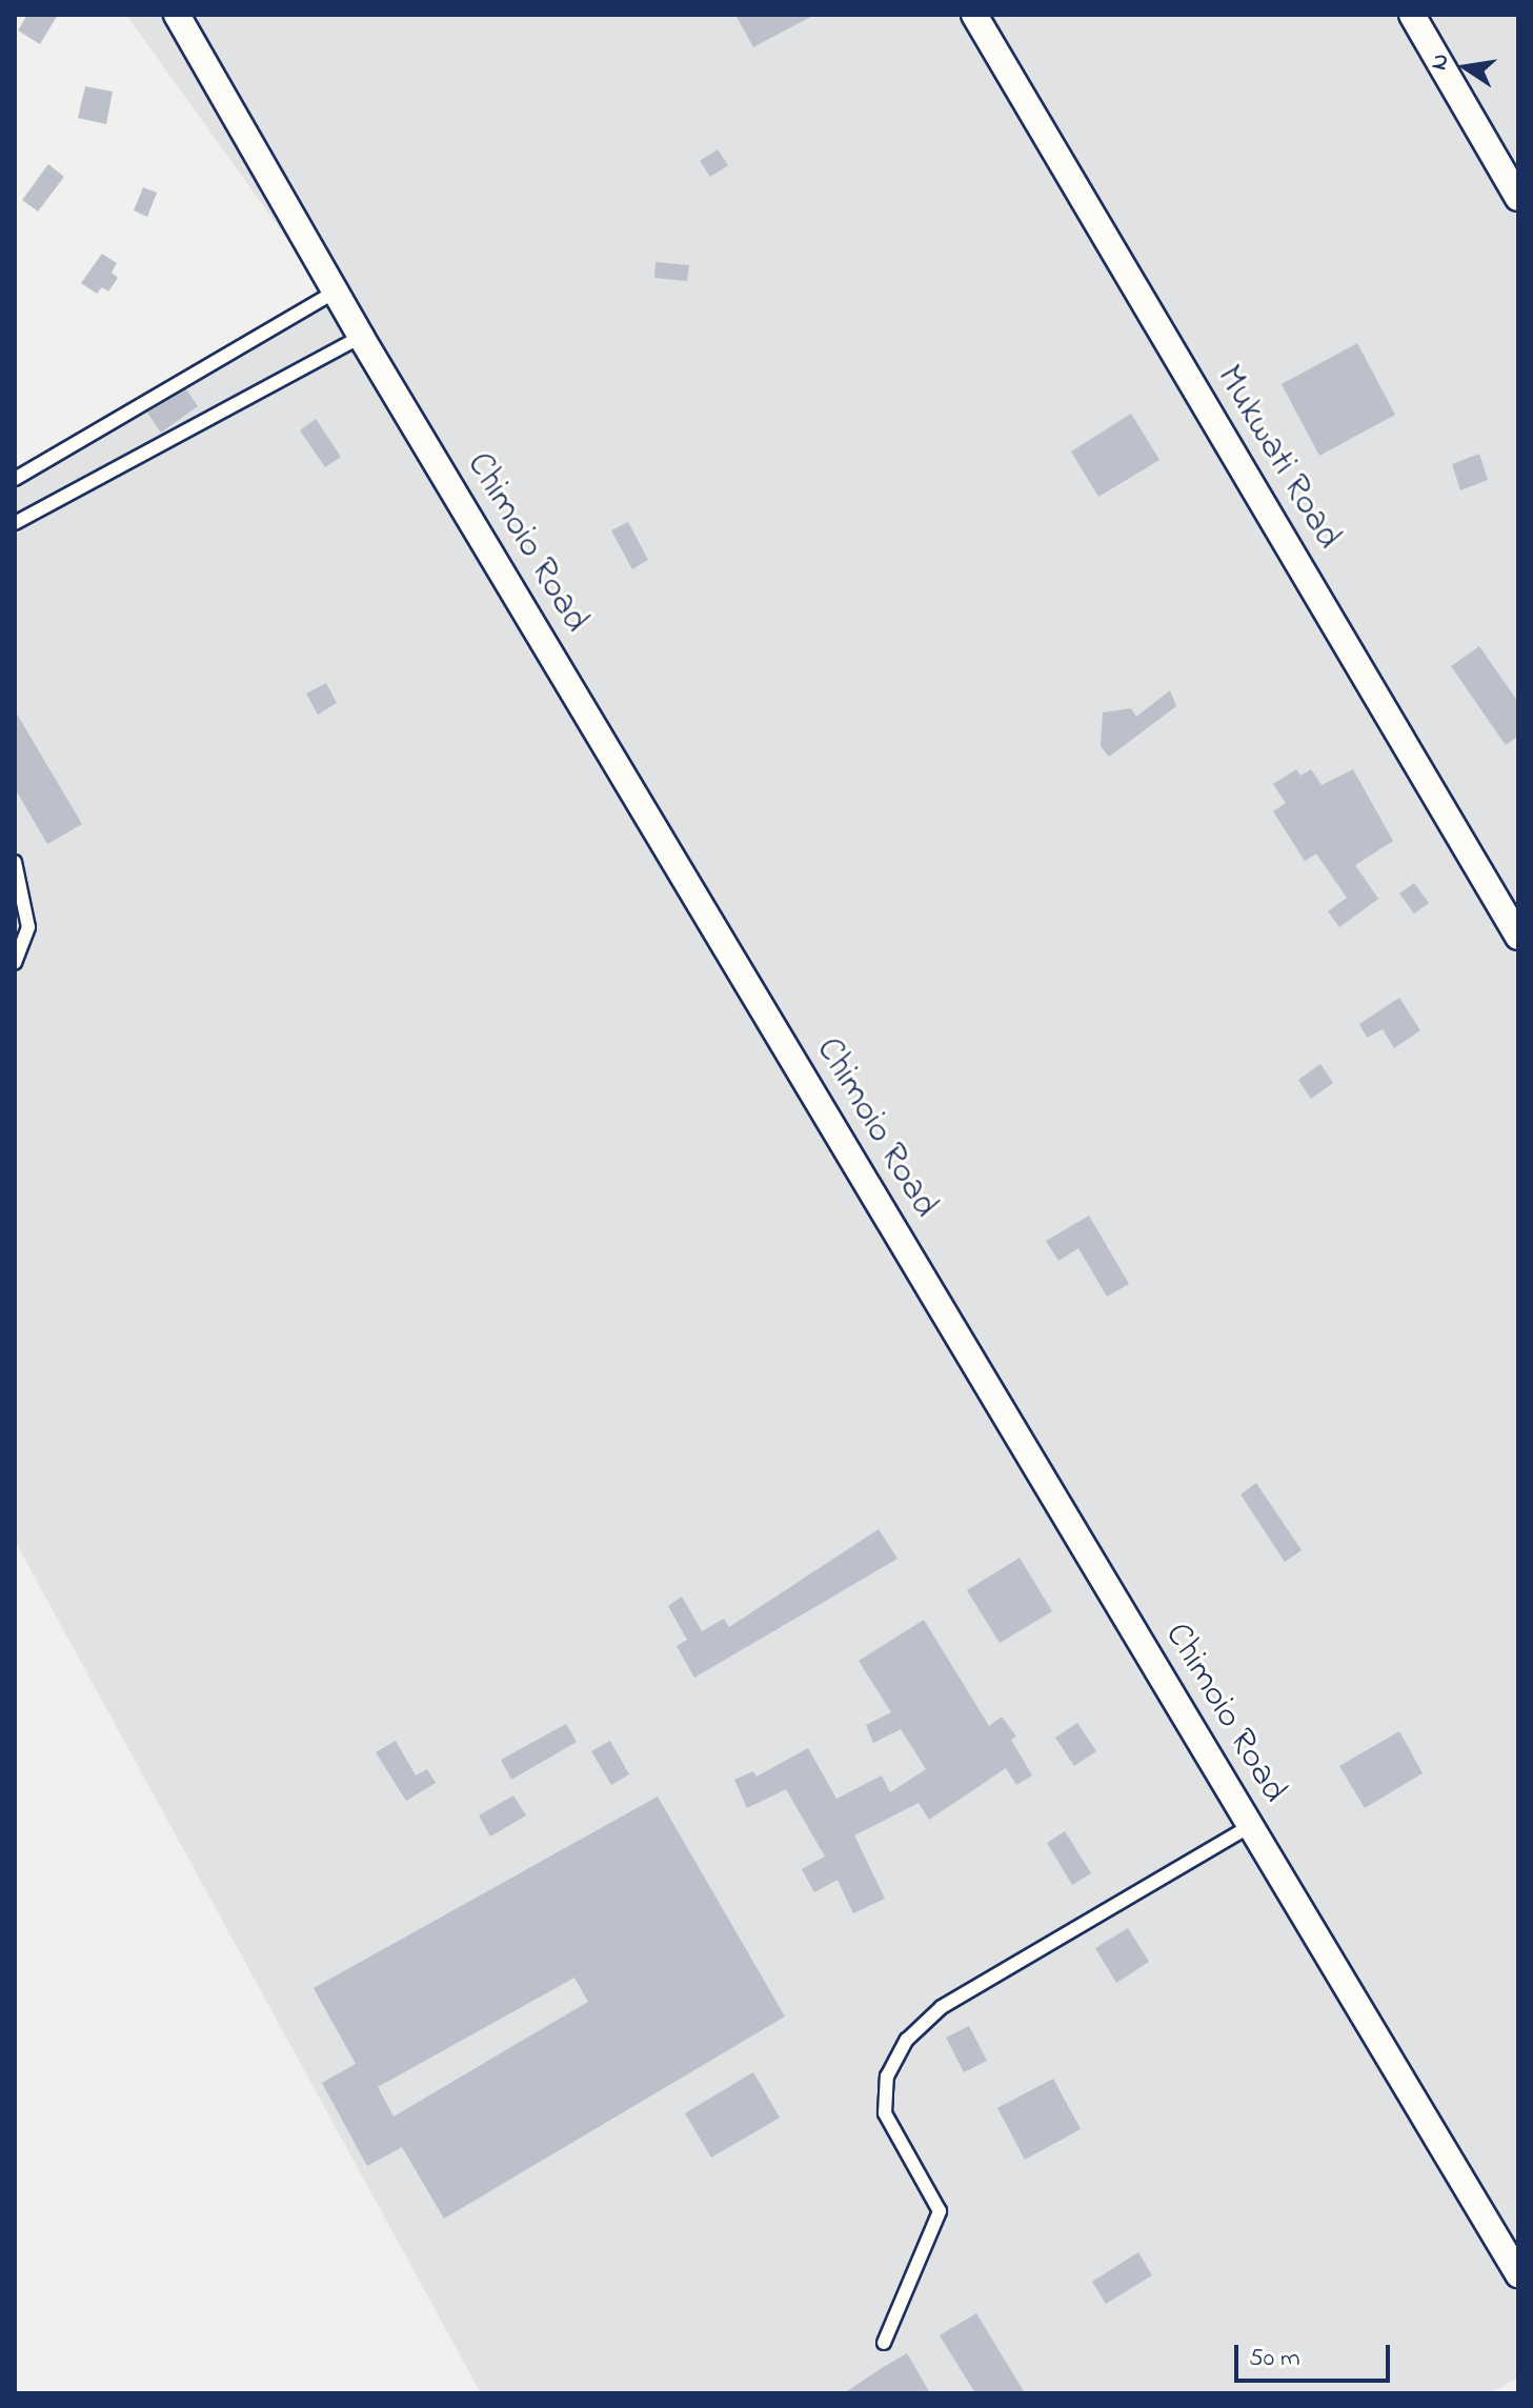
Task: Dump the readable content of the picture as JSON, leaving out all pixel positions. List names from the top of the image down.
{
  "streets": {
    "street": ["Mukwati Road", "Chimoio Road"]
  },
  "scale_bar": "50 m",
  "north": "left"
}
